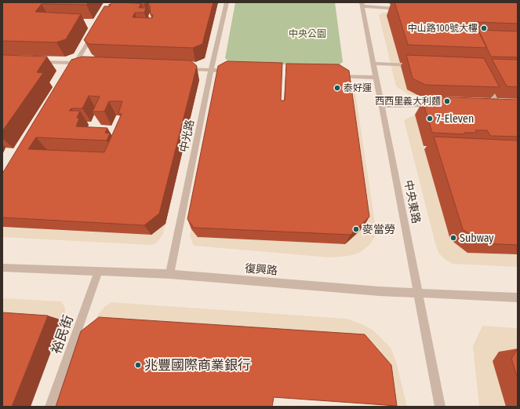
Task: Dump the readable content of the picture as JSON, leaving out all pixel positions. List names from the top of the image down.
{
  "streets": {
    "street": [
      "中光路",
      "中央東路",
      "復興路",
      "裕民街"
    ]
  },
  "crossings": [
    ["中光路", "復興路"],
    ["中央東路", "復興路"],
    ["復興路", "裕民街"]
  ],
  "parks": ["中央公園"],
  "places": [
    "中山路100號大樓",
    "泰好運",
    "西西里義大利麵",
    "7-Eleven",
    "麥當勞",
    "Subway",
    "兆豐國際商業銀行"
  ]
}
